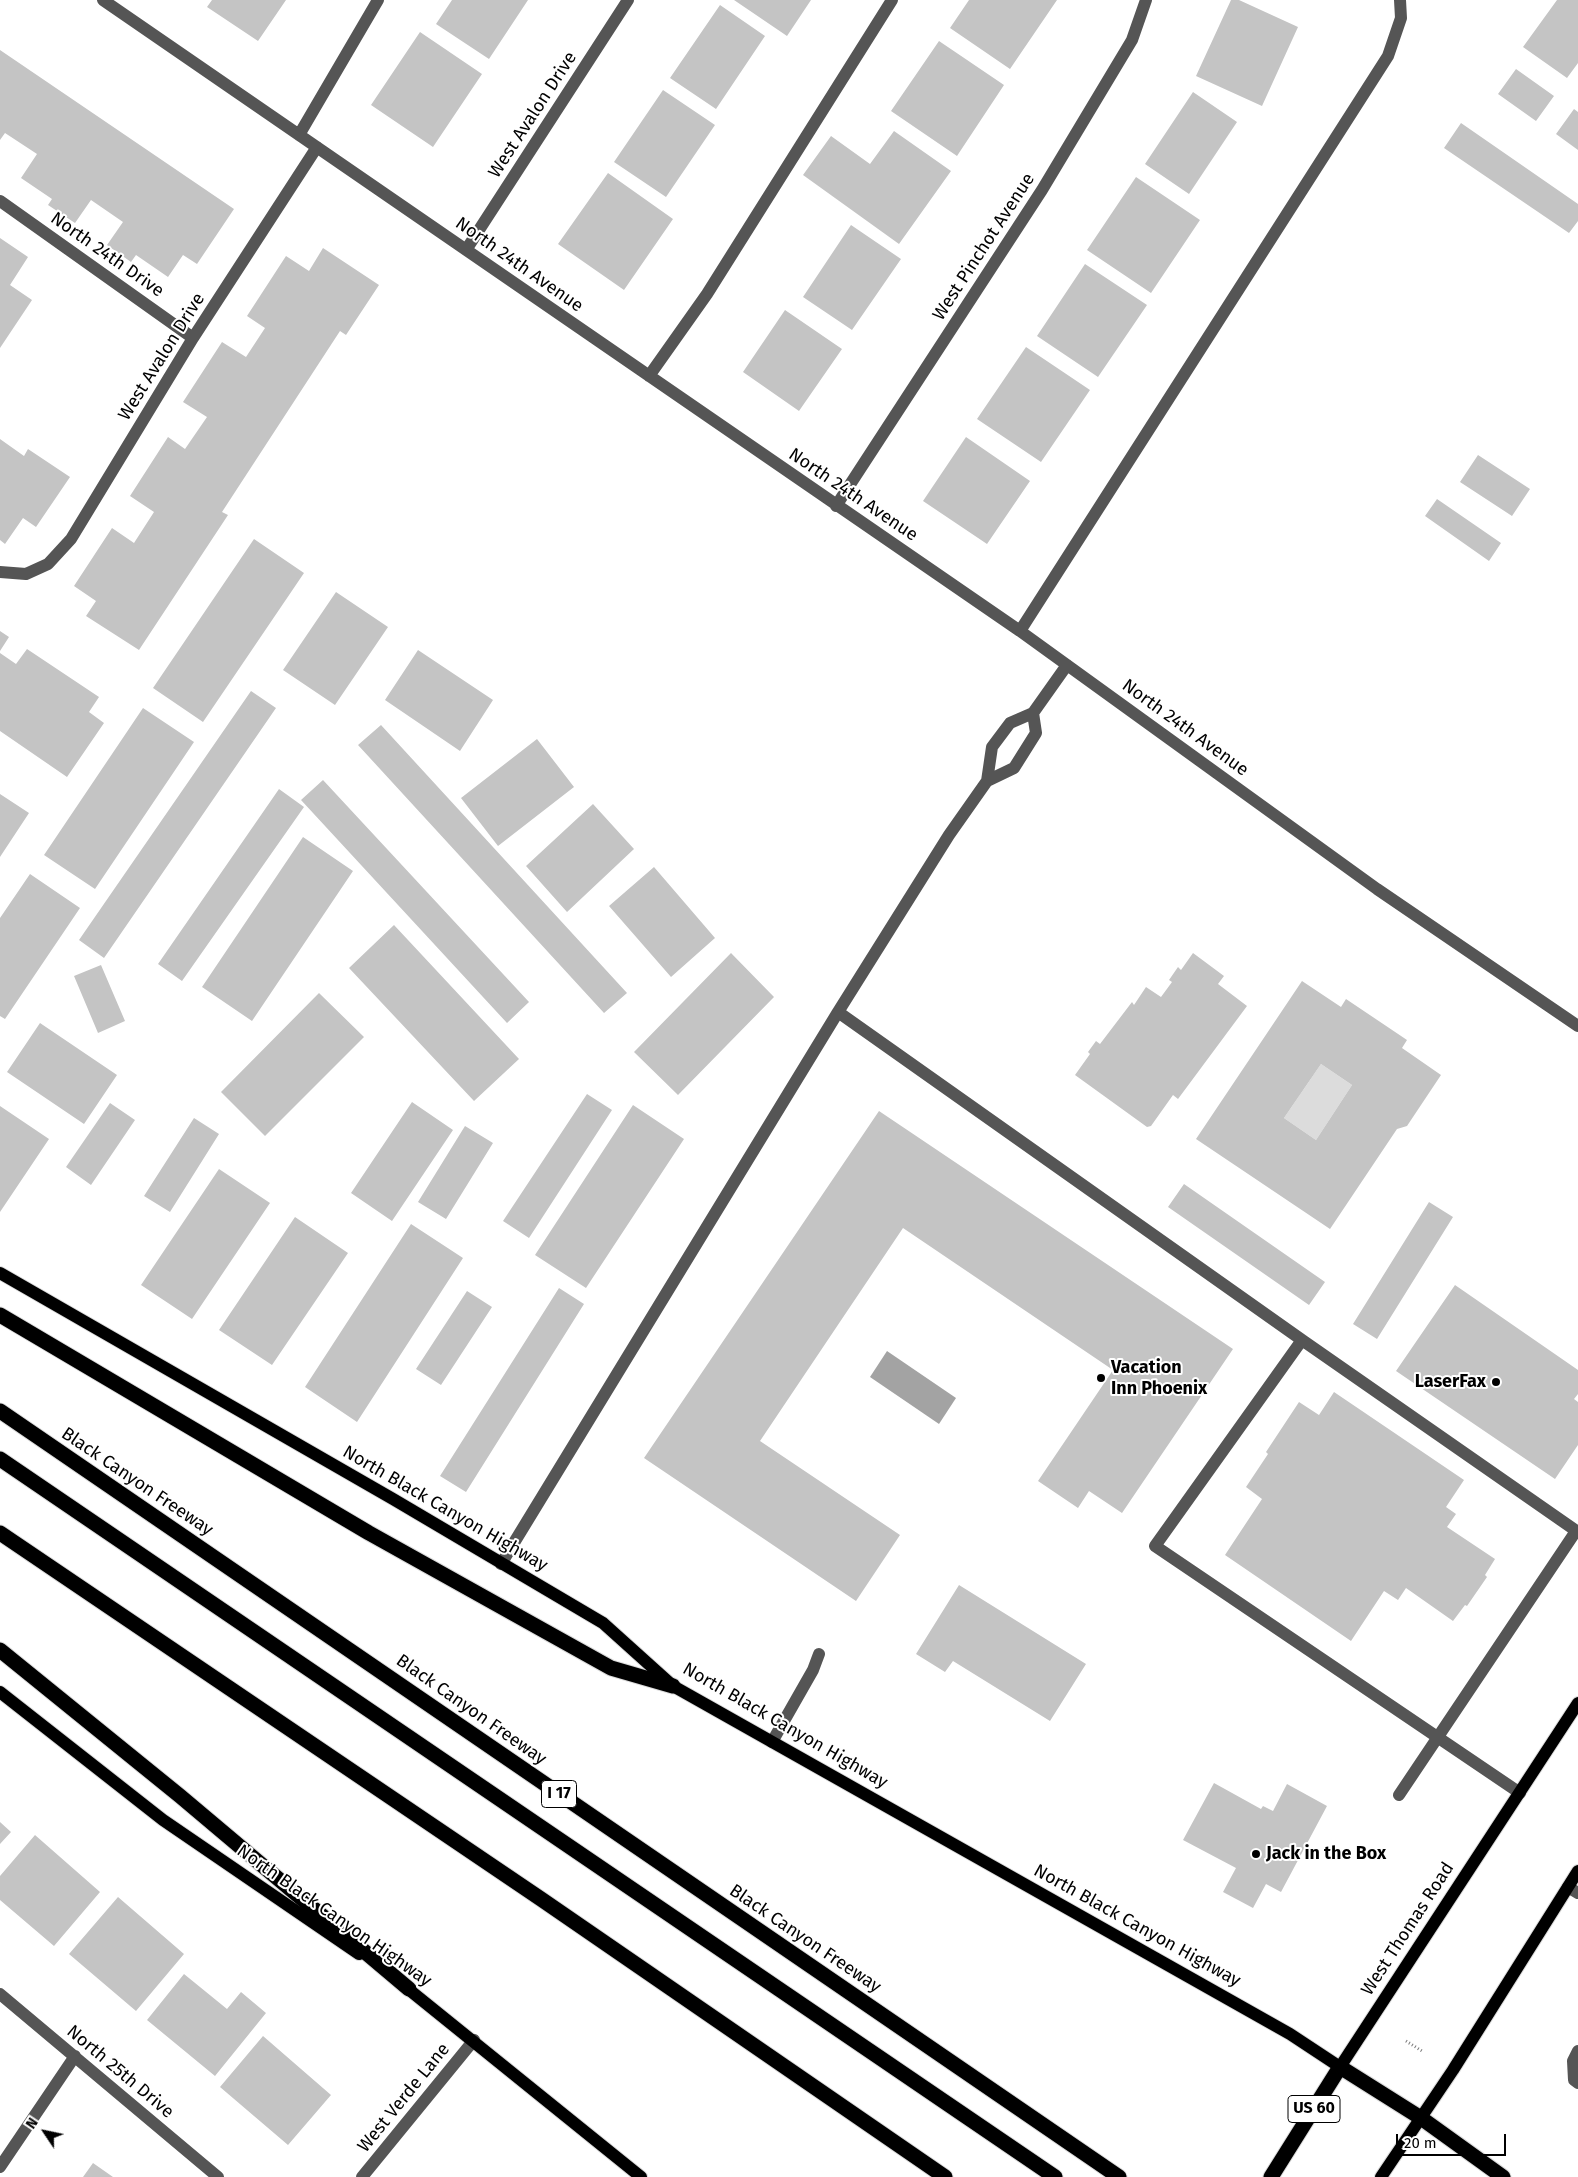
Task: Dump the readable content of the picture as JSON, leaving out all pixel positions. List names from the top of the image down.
{
  "streets": {
    "highway": [
      "Black Canyon Freeway",
      "North Black Canyon Highway",
      "I 17",
      "West Thomas Road",
      "US 60"
    ],
    "street": [
      "West Avalon Drive",
      "West Pinchot Avenue",
      "North 24th Drive",
      "North 24th Avenue",
      "North 25th Drive",
      "West Verde Lane"
    ]
  },
  "crossings": [
    ["West Avalon Drive", "North 24th Drive"],
    ["West Avalon Drive", "North 24th Avenue"],
    ["West Pinchot Avenue", "North 24th Avenue"],
    ["North Black Canyon Highway", "West Thomas Road"],
    ["North Black Canyon Highway", "West Verde Lane"]
  ],
  "places": ["Vacation Inn Phoenix", "LaserFax", "Jack in the Box"],
  "scale_bar": "20 m",
  "north": "top left"
}
